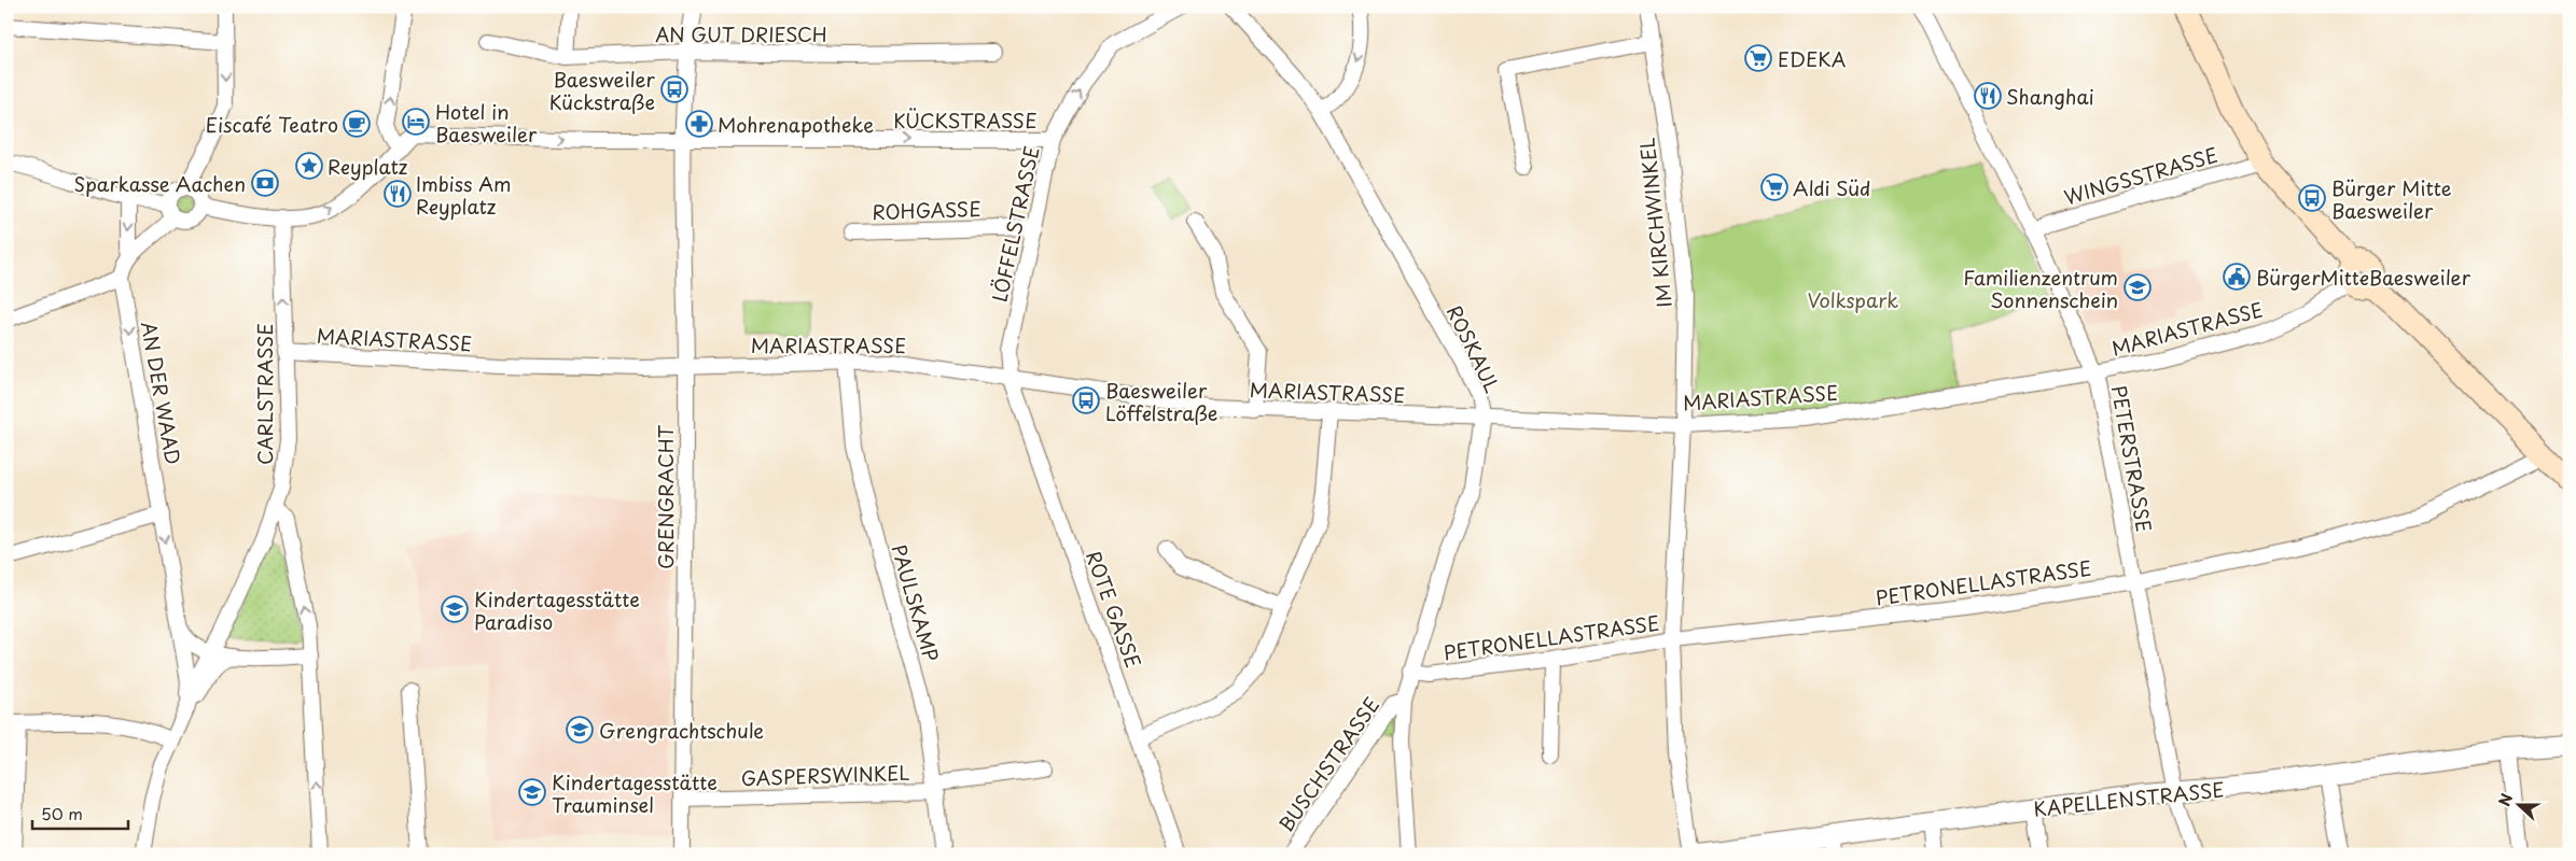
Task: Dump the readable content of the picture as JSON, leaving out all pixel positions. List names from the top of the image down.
{
  "streets": {
    "street": [
      "AN GUT DRIESCH",
      "KÜCKSTRASSE",
      "WINGSSTRASSE",
      "ROHGASSE",
      "IM KIRCHWINKEL",
      "LÖFFELSTRASSE",
      "MARIASTRASSE",
      "ROSKAUL",
      "AN DER WAAD",
      "CARLSTRASSE",
      "PETERSTRASSE",
      "GRENGRACHT",
      "PETRONELLASTRASSE",
      "PAULSKAMP",
      "ROTE GASSE",
      "BUSCHSTRASSE",
      "GASPERSWINKEL",
      "KAPELLENSTRASSE"
    ]
  },
  "crossings": [
    ["AN GUT DRIESCH", "GRENGRACHT"],
    ["KÜCKSTRASSE", "LÖFFELSTRASSE"],
    ["KÜCKSTRASSE", "GRENGRACHT"],
    ["WINGSSTRASSE", "PETERSTRASSE"],
    ["ROHGASSE", "LÖFFELSTRASSE"],
    ["IM KIRCHWINKEL", "MARIASTRASSE"],
    ["IM KIRCHWINKEL", "PETRONELLASTRASSE"],
    ["IM KIRCHWINKEL", "KAPELLENSTRASSE"],
    ["LÖFFELSTRASSE", "MARIASTRASSE"],
    ["LÖFFELSTRASSE", "ROTE GASSE"],
    ["MARIASTRASSE", "ROSKAUL"],
    ["MARIASTRASSE", "CARLSTRASSE"],
    ["MARIASTRASSE", "PETERSTRASSE"],
    ["MARIASTRASSE", "GRENGRACHT"],
    ["MARIASTRASSE", "PAULSKAMP"],
    ["MARIASTRASSE", "ROTE GASSE"],
    ["ROSKAUL", "PETRONELLASTRASSE"],
    ["ROSKAUL", "BUSCHSTRASSE"],
    ["AN DER WAAD", "CARLSTRASSE"],
    ["PETERSTRASSE", "PETRONELLASTRASSE"],
    ["PETERSTRASSE", "KAPELLENSTRASSE"],
    ["GRENGRACHT", "GASPERSWINKEL"],
    ["PAULSKAMP", "GASPERSWINKEL"]
  ],
  "one_way": ["KÜCKSTRASSE", "LÖFFELSTRASSE", "AN DER WAAD"],
  "parks": ["Volkspark"],
  "places": {
    "supermarket": ["EDEKA", "Aldi Süd"],
    "bus stop": ["Baesweiler Kückstraße", "Bürger Mitte Baesweiler", "Baesweiler Löffelstraße"],
    "restaurant": ["Shanghai", "Imbiss Am Reyplatz"],
    "hotel": ["Hotel in Baesweiler"],
    "cafe": ["Eiscafé Teatro"],
    "pharmacy": ["Mohrenapotheke"],
    "place": ["Reyplatz"],
    "bank": ["Sparkasse Aachen"],
    "public building": ["BürgerMitteBaesweiler"],
    "school or university": [
      "Familienzentrum Sonnenschein",
      "Kindertagesstätte Paradiso",
      "Grengrachtschule",
      "Kindertagesstätte Trauminsel"
    ]
  },
  "scale_bar": "50 m",
  "north": "left"
}
